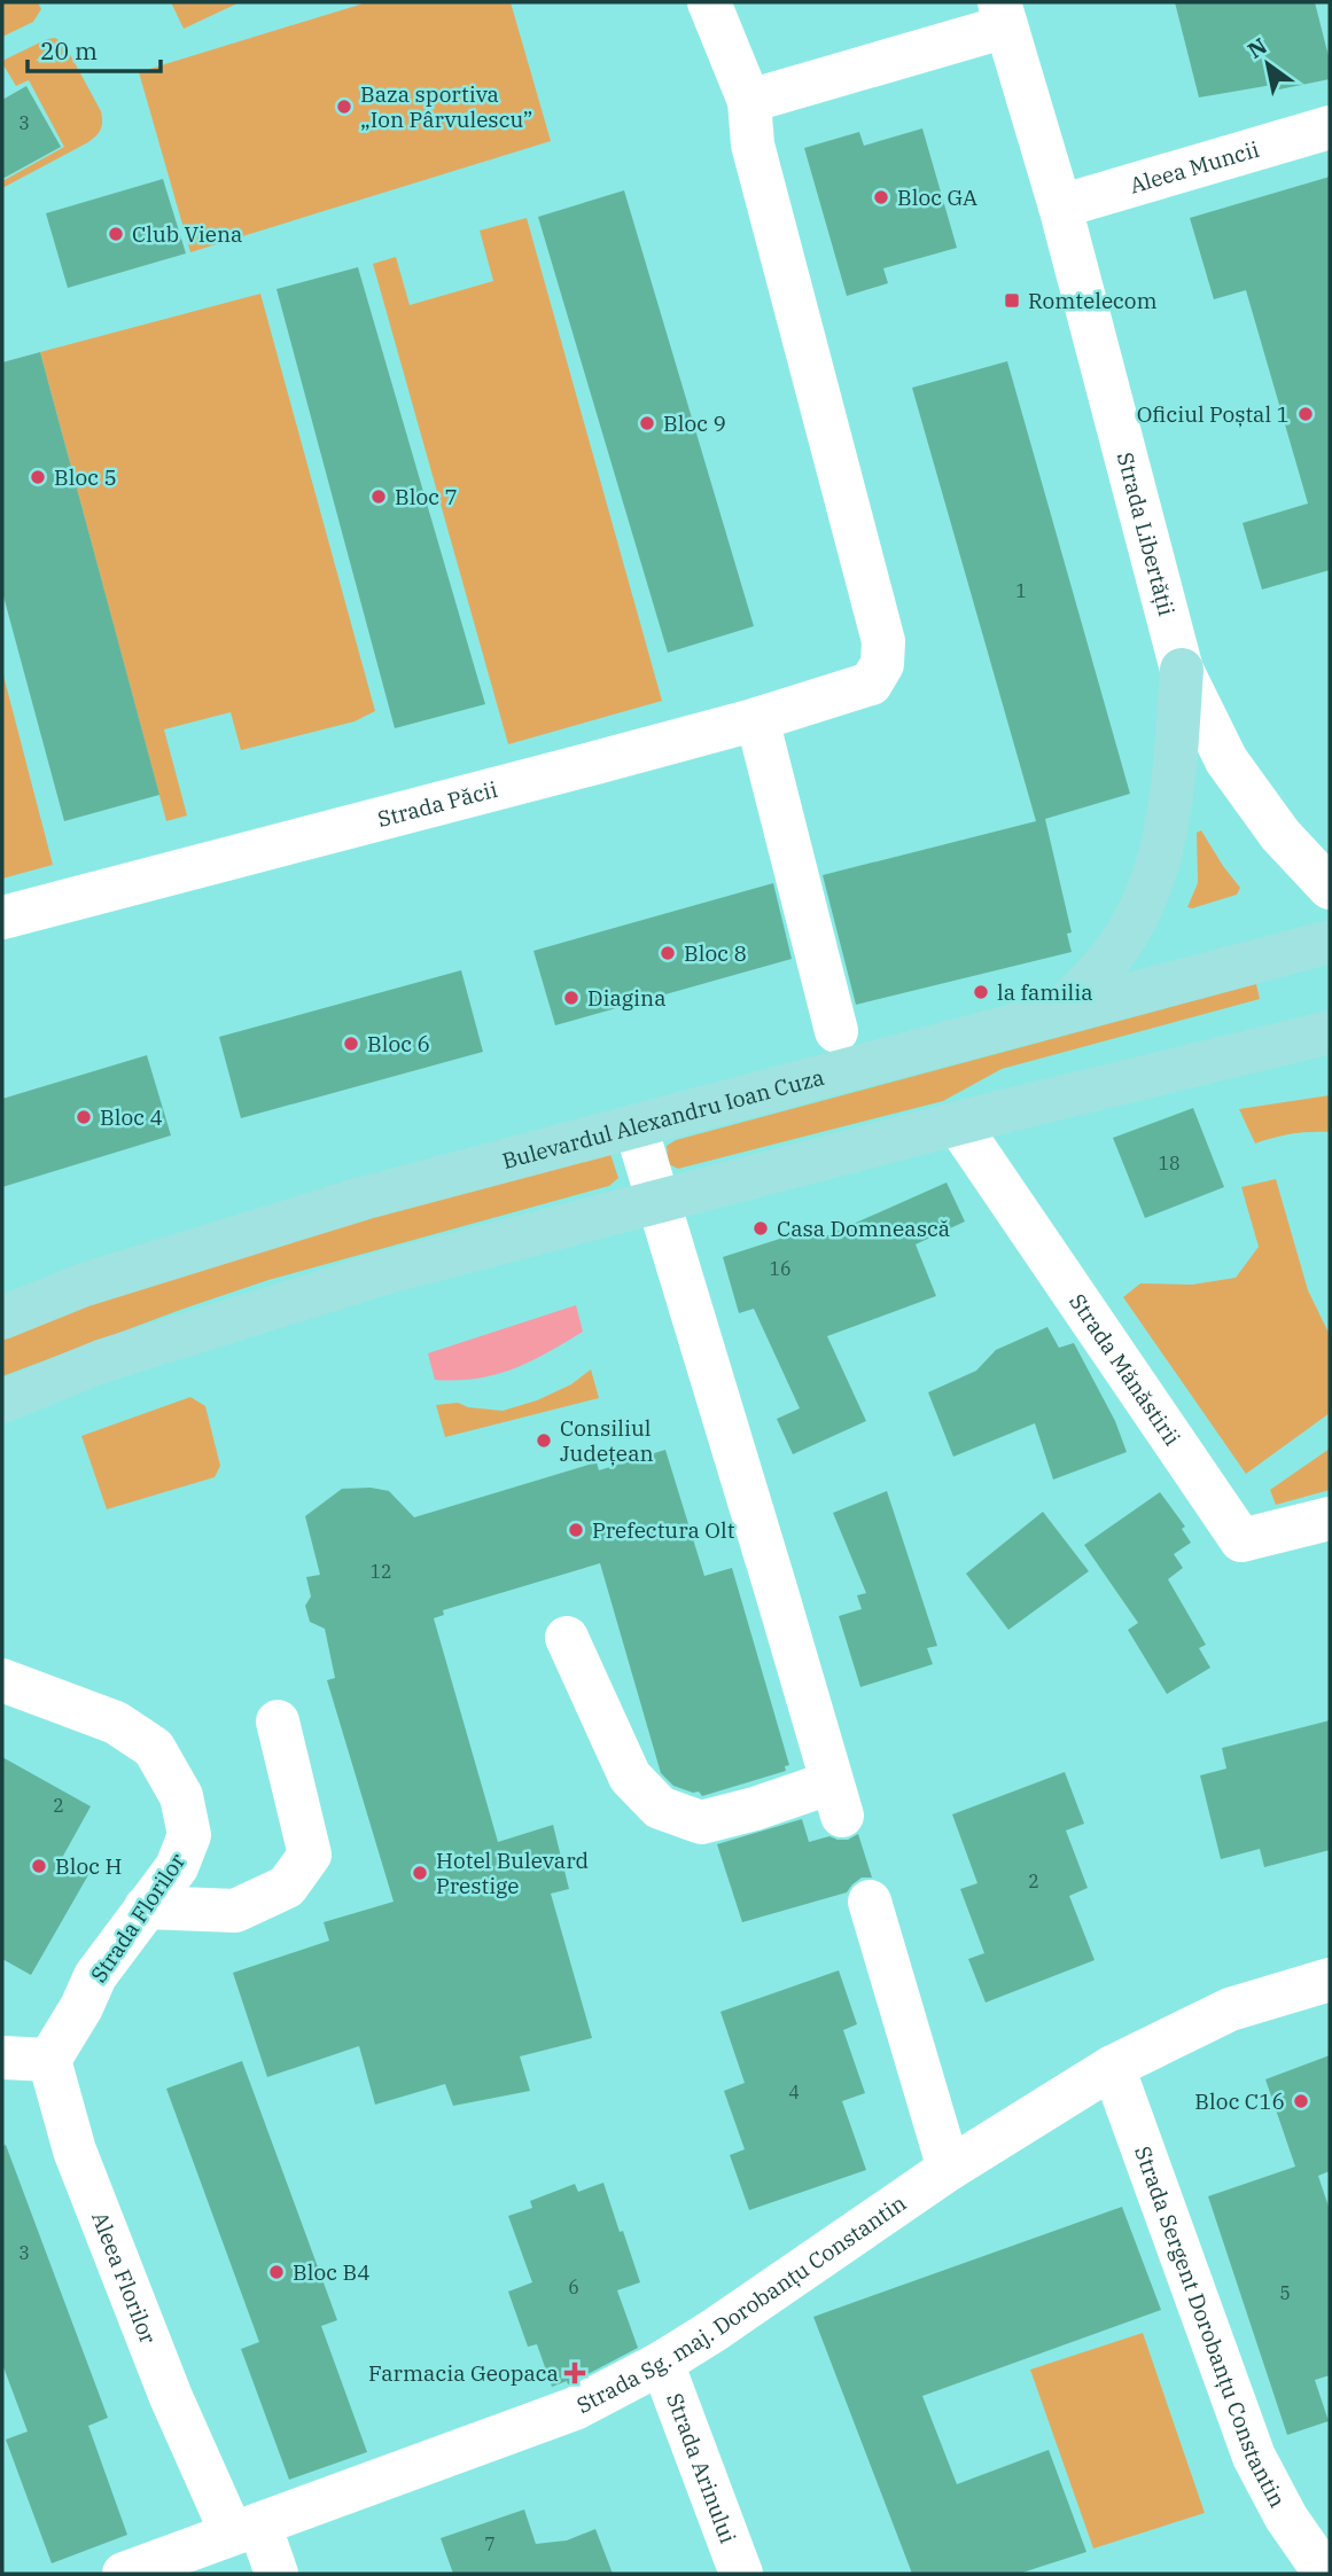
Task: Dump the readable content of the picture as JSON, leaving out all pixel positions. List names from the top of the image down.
{
  "streets": {
    "main road": ["Bulevardul Alexandru Ioan Cuza"],
    "street": [
      "Aleea Muncii",
      "Strada Libertății",
      "Strada Păcii",
      "Strada Mănăstirii",
      "Strada Florilor",
      "Aleea Florilor",
      "Strada Sg. maj. Dorobanțu Constantin",
      "Strada Sergent Dorobanțu Constantin",
      "Strada Arinului"
    ]
  },
  "crossings": [
    ["Aleea Muncii", "Strada Libertății"],
    ["Strada Florilor", "Aleea Florilor"],
    ["Aleea Florilor", "Strada Sg. maj. Dorobanțu Constantin"],
    ["Strada Sg. maj. Dorobanțu Constantin", "Strada Sergent Dorobanțu Constantin"],
    ["Strada Sg. maj. Dorobanțu Constantin", "Strada Arinului"]
  ],
  "places": {
    "other": [
      "Baza sportiva „Ion Pârvulescu”",
      "Bloc GA",
      "Club Viena",
      "Oficiul Poștal 1",
      "Bloc 9",
      "Bloc 5",
      "Bloc 7",
      "Bloc 8",
      "la familia",
      "Diagina",
      "Bloc 6",
      "Bloc 4",
      "Casa Domnească",
      "Consiliul Județean",
      "Prefectura Olt",
      "Bloc H",
      "Hotel Bulevard Prestige",
      "Bloc C16",
      "Bloc B4"
    ],
    "transit": ["Romtelecom"],
    "health": ["Farmacia Geopaca"]
  },
  "house_numbers": [
    "3",
    "1",
    "18",
    "16",
    "12",
    "2",
    "2",
    "4",
    "3",
    "6",
    "5",
    "7"
  ],
  "scale_bar": "20 m",
  "north": "top left"
}
